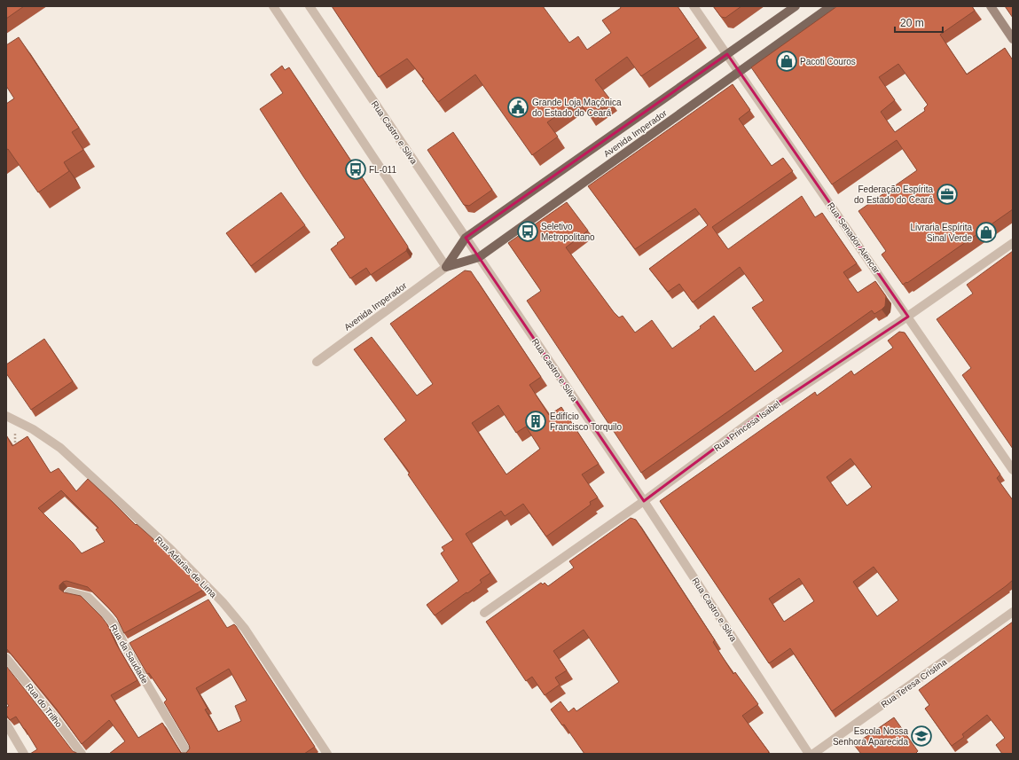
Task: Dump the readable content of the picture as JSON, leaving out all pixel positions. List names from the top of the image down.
{
  "streets": {
    "main road": ["Avenida Imperador"],
    "street": [
      "Rua Castro e Silva",
      "Rua Senador Alencar",
      "Rua Princesa Isabel",
      "Rua Adarias de Lima",
      "Rua da Saudade",
      "Rua Teresa Cristina",
      "Rua do Trilho"
    ]
  },
  "crossings": [
    ["Rua Castro e Silva", "Avenida Imperador"],
    ["Rua Castro e Silva", "Rua Princesa Isabel"],
    ["Avenida Imperador", "Rua Senador Alencar"],
    ["Rua Senador Alencar", "Rua Princesa Isabel"]
  ],
  "places": {
    "shop": ["Pacoti Couros", "Livraria Espírita Sinal Verde"],
    "public building": ["Grande Loja Maçônica do Estado do Ceará"],
    "bus stop": ["FL-011", "Seletivo Metropolitano"],
    "office": ["Federação Espírita do Estado do Ceará"],
    "building": ["Edifício Francisco Torquilo"],
    "school or university": ["Escola Nossa Senhora Aparecida"]
  },
  "scale_bar": "20 m"
}
